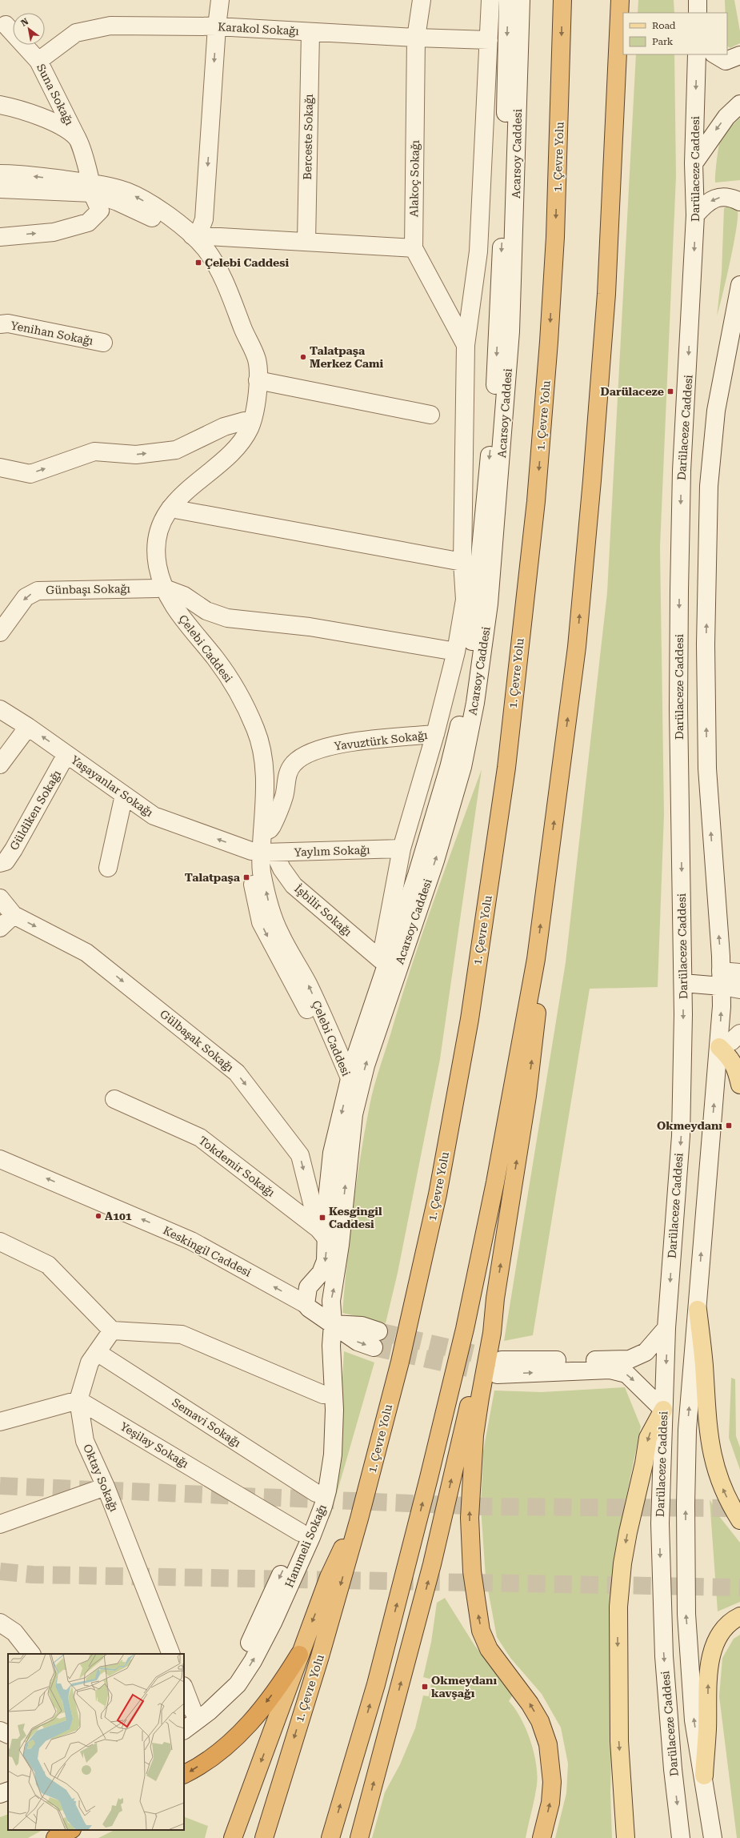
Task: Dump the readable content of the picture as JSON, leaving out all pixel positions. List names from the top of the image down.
{
  "streets": {
    "highway": ["1. Çevre Yolu"],
    "street": [
      "Karakol Sokağı",
      "Suna Sokağı",
      "Berceste Sokağı",
      "Acarsoy Caddesi",
      "Darülaceze Caddesi",
      "Alakoç Sokağı",
      "Yenihan Sokağı",
      "Günbaşı Sokağı",
      "Çelebi Caddesi",
      "Yavuztürk Sokağı",
      "Yaşayanlar Sokağı",
      "Güldiken Sokağı",
      "Yaylım Sokağı",
      "İşbilir Sokağı",
      "Gülbaşak Sokağı",
      "Tokdemir Sokağı",
      "Keskingil Caddesi",
      "Semavi Sokağı",
      "Yeşilay Sokağı",
      "Oktay Sokağı",
      "Hanımeli Sokağı"
    ]
  },
  "crossings": [
    ["Karakol Sokağı", "Suna Sokağı"],
    ["Karakol Sokağı", "Berceste Sokağı"],
    ["Karakol Sokağı", "Alakoç Sokağı"],
    ["Suna Sokağı", "Çelebi Caddesi"],
    ["Acarsoy Caddesi", "Çelebi Caddesi"],
    ["Acarsoy Caddesi", "Gülbaşak Sokağı"],
    ["Acarsoy Caddesi", "Tokdemir Sokağı"],
    ["Acarsoy Caddesi", "Keskingil Caddesi"],
    ["Acarsoy Caddesi", "Hanımeli Sokağı"],
    ["Günbaşı Sokağı", "Çelebi Caddesi"],
    ["Çelebi Caddesi", "Yavuztürk Sokağı"],
    ["Çelebi Caddesi", "Yaşayanlar Sokağı"],
    ["Çelebi Caddesi", "Yaylım Sokağı"],
    ["Çelebi Caddesi", "İşbilir Sokağı"],
    ["Yaşayanlar Sokağı", "Güldiken Sokağı"],
    ["Yaşayanlar Sokağı", "Yaylım Sokağı"],
    ["Yaşayanlar Sokağı", "İşbilir Sokağı"],
    ["Yaylım Sokağı", "İşbilir Sokağı"],
    ["Gülbaşak Sokağı", "Tokdemir Sokağı"],
    ["Keskingil Caddesi", "Hanımeli Sokağı"],
    ["Semavi Sokağı", "Oktay Sokağı"],
    ["Semavi Sokağı", "Hanımeli Sokağı"],
    ["Yeşilay Sokağı", "Oktay Sokağı"],
    ["Yeşilay Sokağı", "Hanımeli Sokağı"]
  ],
  "one_way": ["Yaşayanlar Sokağı", "Gülbaşak Sokağı"],
  "places": {
    "transit": [
      "Çelebi Caddesi",
      "Darülaceze",
      "Talatpaşa",
      "Okmeydanı",
      "Kesgingil Caddesi",
      "Okmeydanı kavşağı"
    ],
    "other": ["Talatpaşa Merkez Cami", "A101"]
  },
  "legend": ["Road", "Park"],
  "north": "top left"
}
